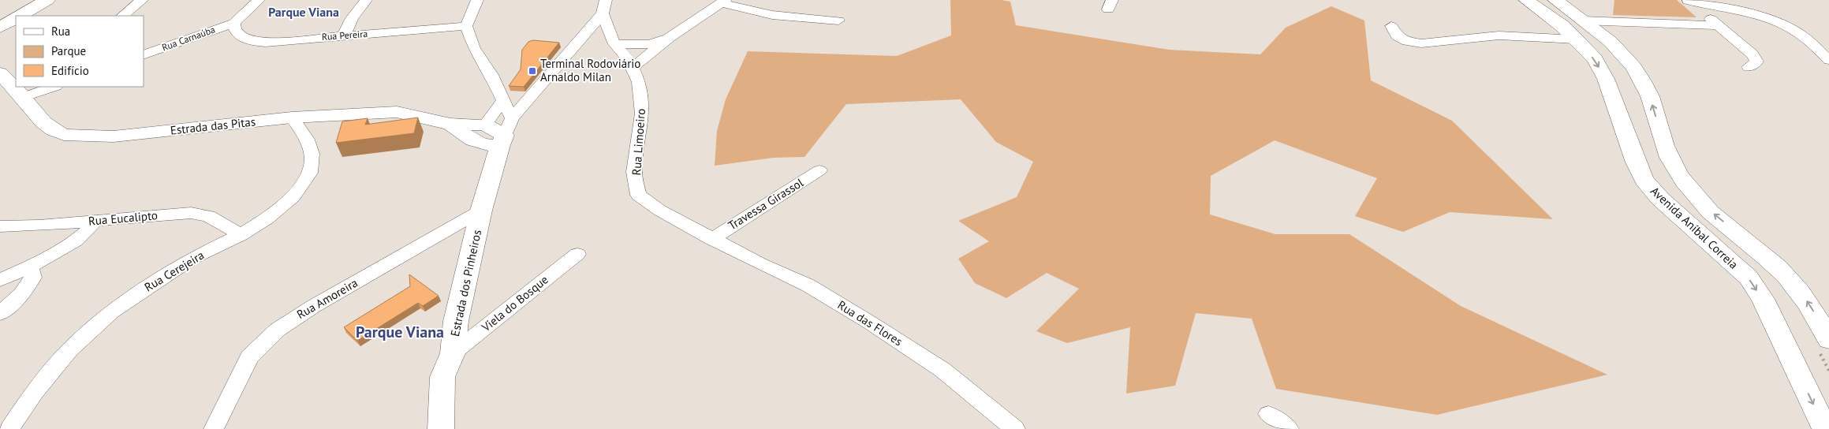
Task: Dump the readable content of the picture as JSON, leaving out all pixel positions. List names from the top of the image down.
{
  "streets": {
    "main road": ["Estrada das Pitas", "Avenida Aníbal Correia", "Estrada dos Pinheiros"],
    "street": [
      "Rua Pereira",
      "Rua Carnaúba",
      "Rua Limoeiro",
      "Travessa Girassol",
      "Rua Eucalipto",
      "Rua Cerejeira",
      "Rua Amoreira",
      "Viela do Bosque",
      "Rua das Flores"
    ]
  },
  "crossings": [
    ["Rua Pereira", "Rua Carnaúba"],
    ["Estrada das Pitas", "Rua Cerejeira"],
    ["Estrada das Pitas", "Estrada dos Pinheiros"],
    ["Rua Limoeiro", "Travessa Girassol"],
    ["Rua Limoeiro", "Rua das Flores"],
    ["Travessa Girassol", "Rua das Flores"],
    ["Rua Eucalipto", "Rua Cerejeira"],
    ["Estrada dos Pinheiros", "Rua Amoreira"],
    ["Estrada dos Pinheiros", "Viela do Bosque"]
  ],
  "districts": ["Parque Viana", "Parque Viana"],
  "places": {
    "transit": ["Terminal Rodoviário Arnaldo Milan"]
  },
  "legend": ["Rua", "Parque", "Edifício"]
}
